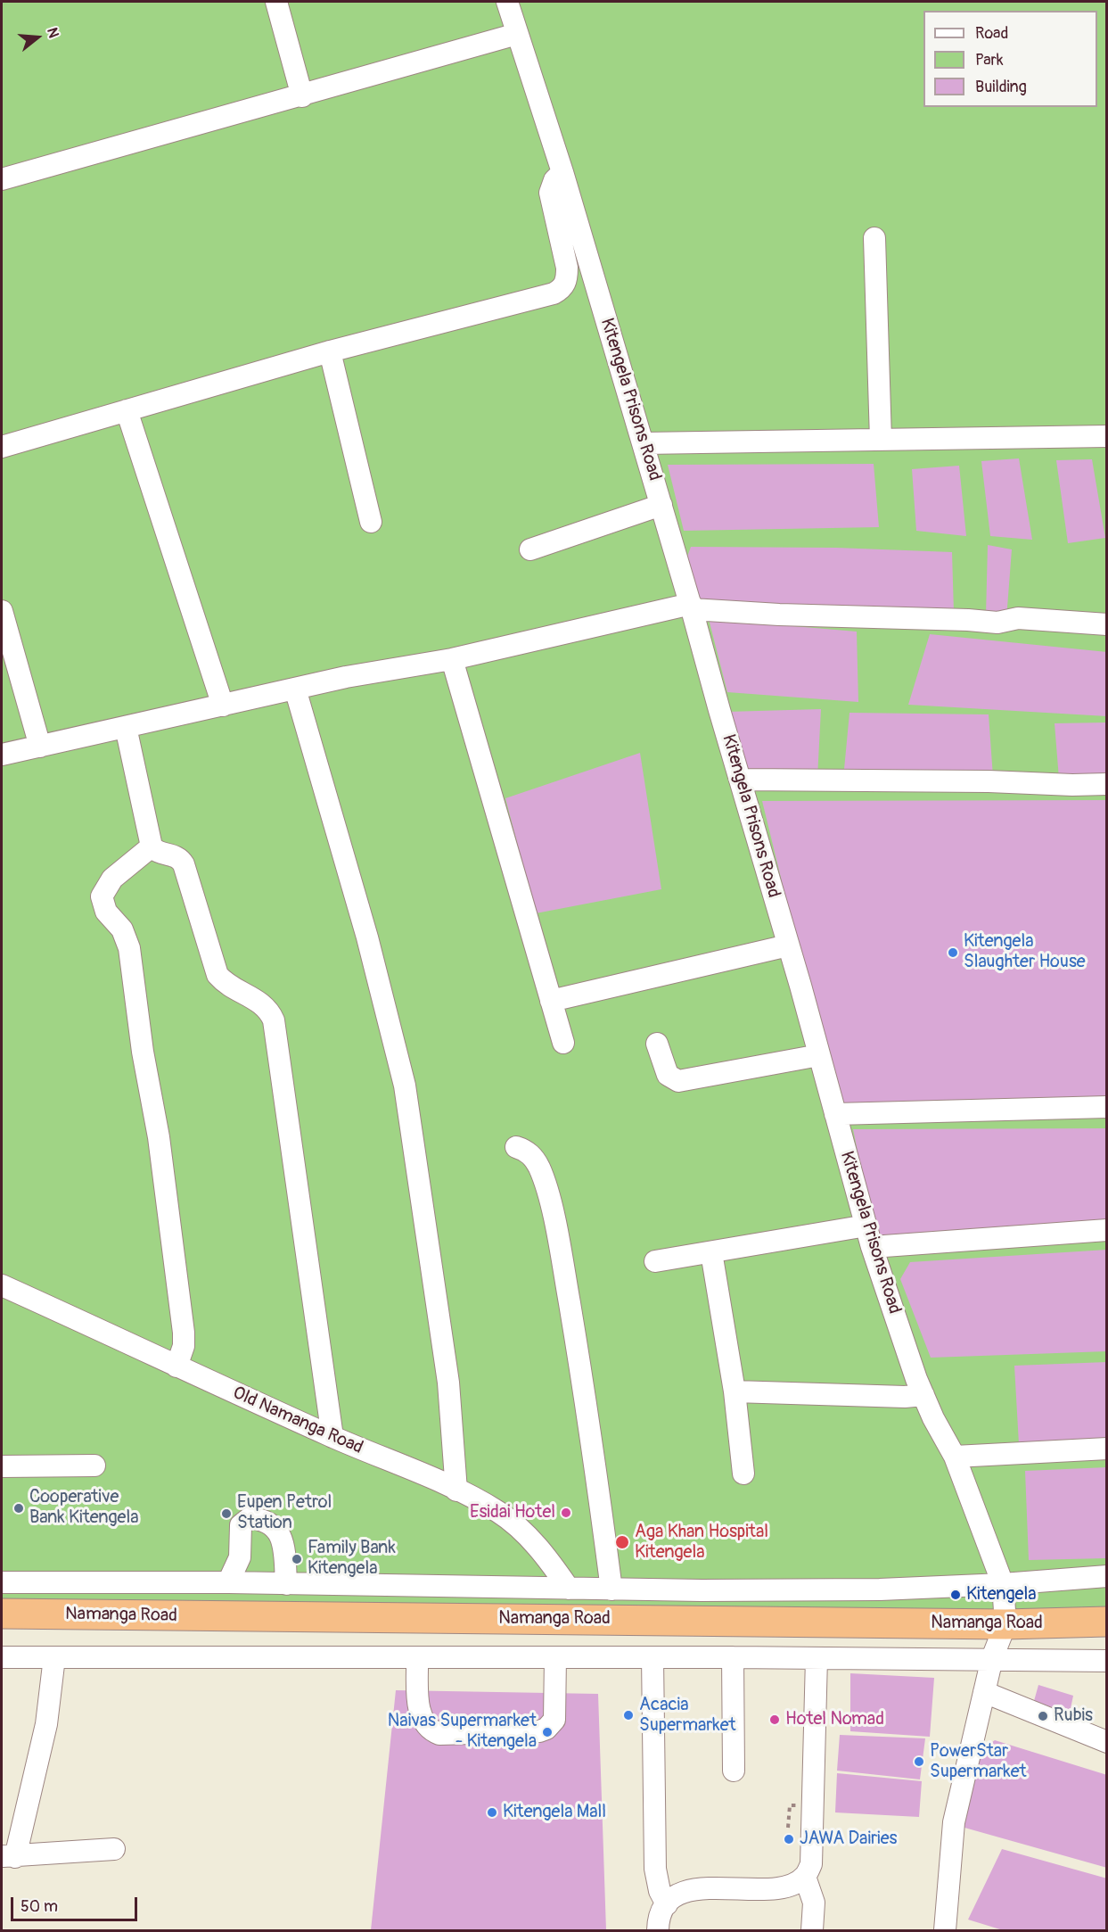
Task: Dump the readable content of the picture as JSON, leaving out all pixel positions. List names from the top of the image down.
{
  "streets": {
    "highway": ["Namanga Road"],
    "street": ["Kitengela Prisons Road", "Old Namanga Road"]
  },
  "crossings": [
    ["Kitengela Prisons Road", "Namanga Road"]
  ],
  "places": [
    "Kitengela Slaughter House",
    "Cooperative Bank Kitengela",
    "Esidai Hotel",
    "Eupen Petrol Station",
    "Aga Khan Hospital Kitengela",
    "Family Bank Kitengela",
    "Kitengela",
    "Acacia Supermarket",
    "Rubis",
    "Hotel Nomad",
    "Naivas Supermarket - Kitengela",
    "PowerStar Supermarket",
    "Kitengela Mall",
    "JAWA Dairies"
  ],
  "legend": ["Road", "Park", "Building"],
  "scale_bar": "50 m",
  "north": "right"
}
